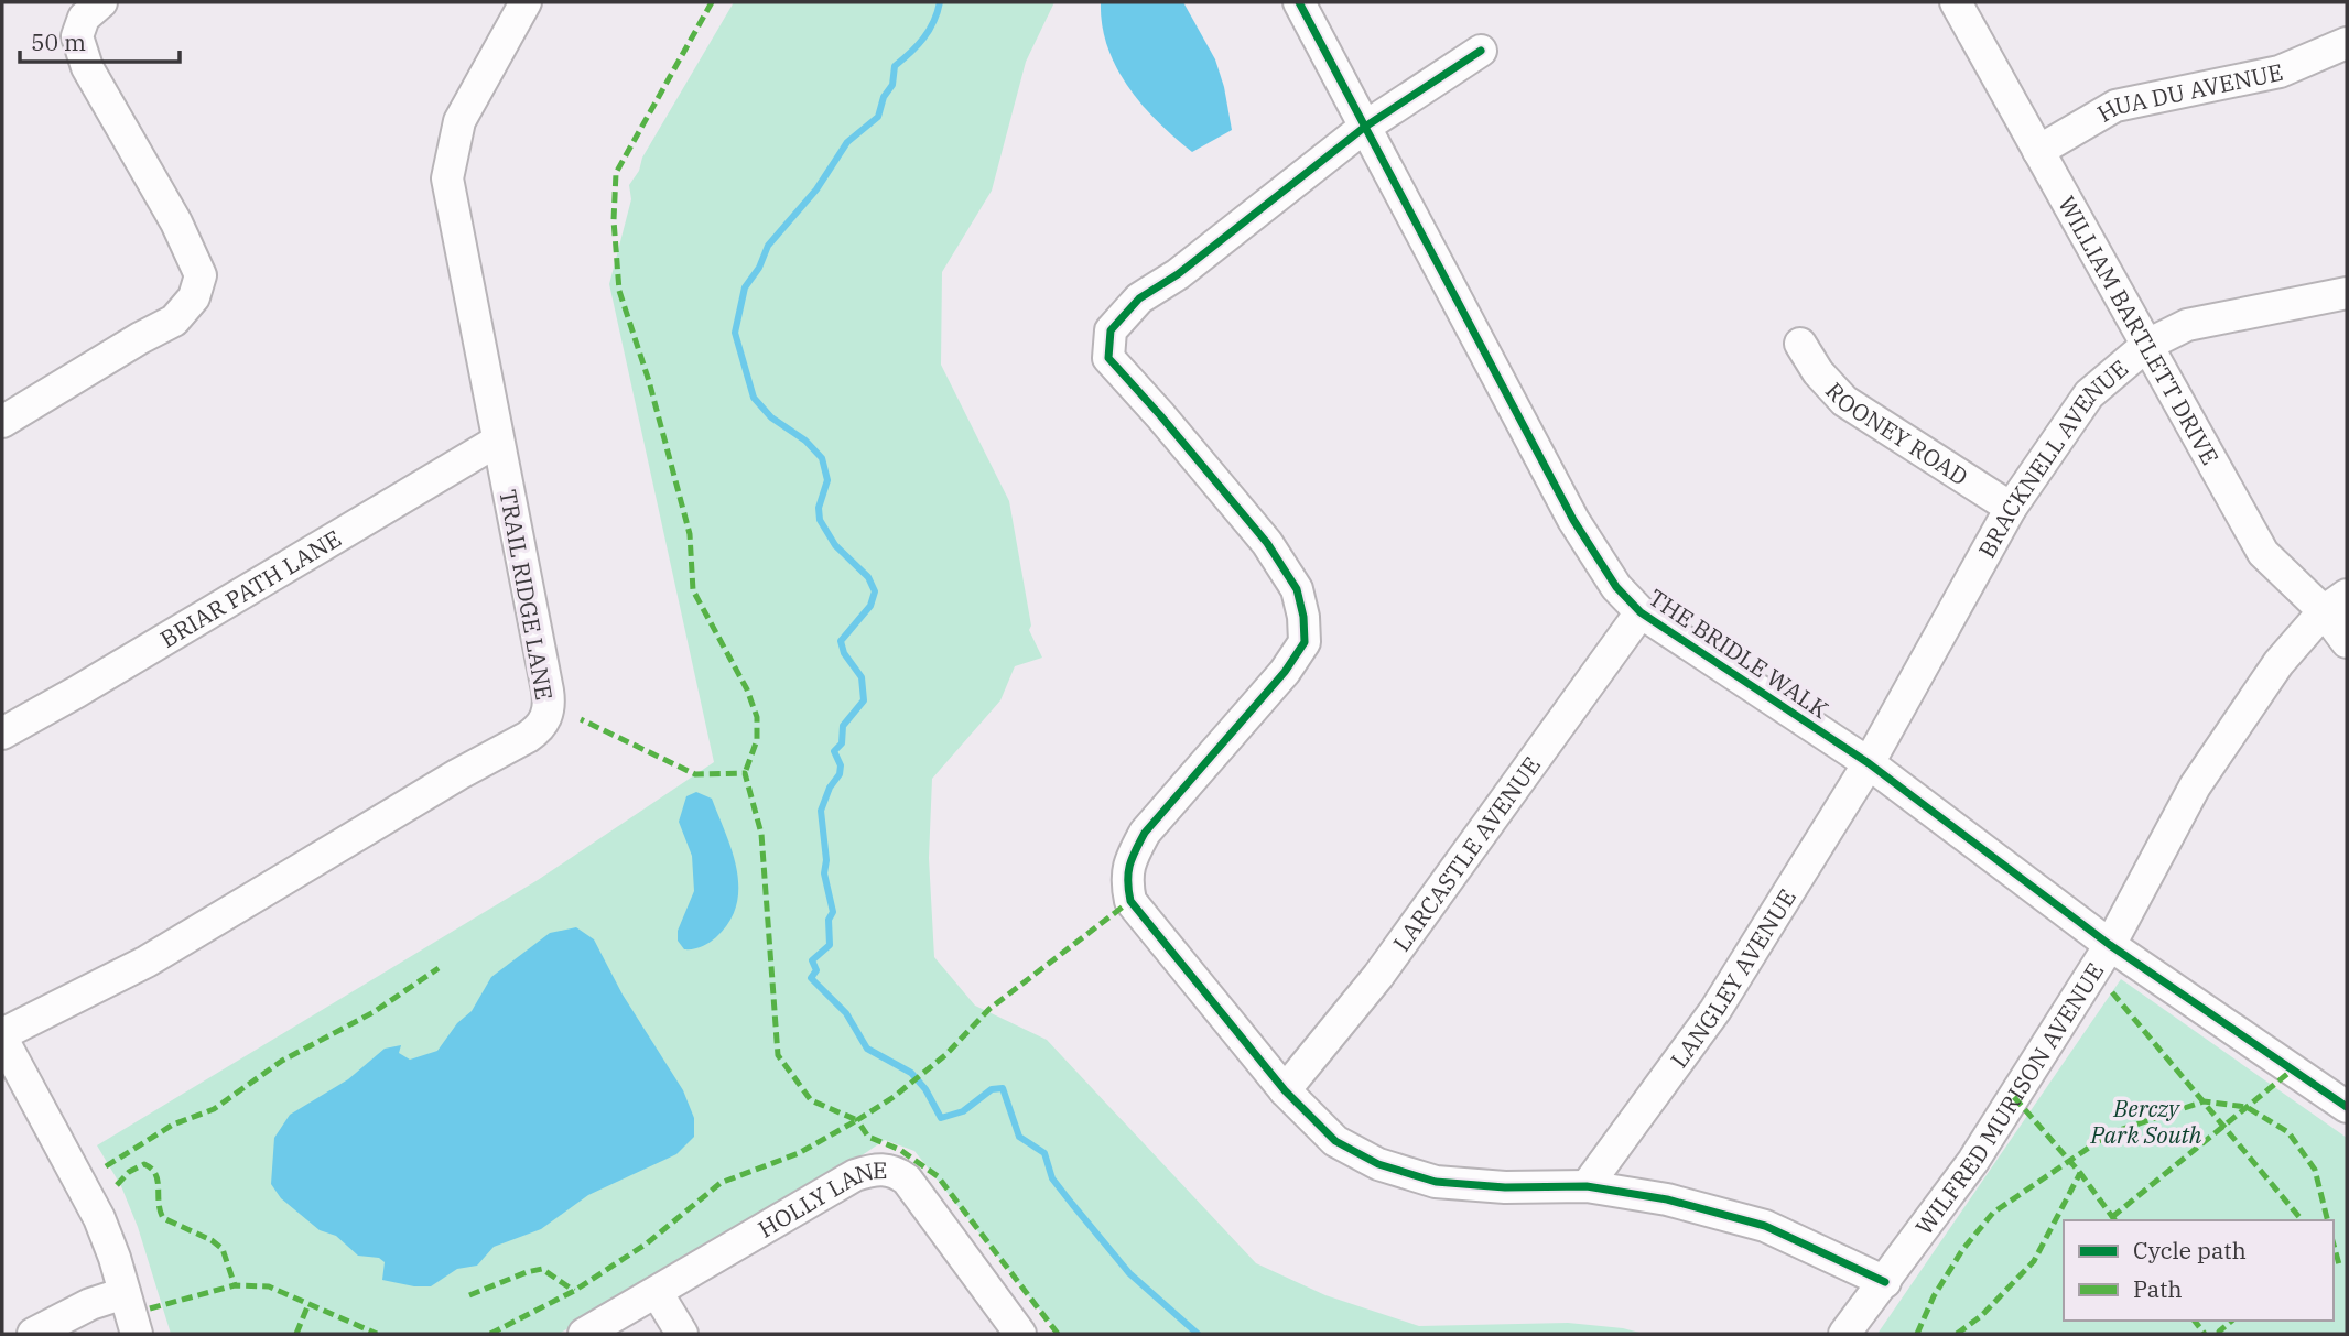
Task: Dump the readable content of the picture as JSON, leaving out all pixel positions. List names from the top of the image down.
{
  "streets": {
    "street": [
      "HUA DU AVENUE",
      "WILLIAM BARTLETT DRIVE",
      "ROONEY ROAD",
      "BRACKNELL AVENUE",
      "BRIAR PATH LANE",
      "TRAIL RIDGE LANE",
      "THE BRIDLE WALK",
      "LARCASTLE AVENUE",
      "LANGLEY AVENUE",
      "WILFRED MURISON AVENUE",
      "HOLLY LANE"
    ]
  },
  "crossings": [
    ["HUA DU AVENUE", "WILLIAM BARTLETT DRIVE"],
    ["WILLIAM BARTLETT DRIVE", "BRACKNELL AVENUE"],
    ["WILLIAM BARTLETT DRIVE", "WILFRED MURISON AVENUE"],
    ["ROONEY ROAD", "BRACKNELL AVENUE"],
    ["BRACKNELL AVENUE", "THE BRIDLE WALK"],
    ["BRACKNELL AVENUE", "LANGLEY AVENUE"],
    ["BRIAR PATH LANE", "TRAIL RIDGE LANE"],
    ["THE BRIDLE WALK", "LARCASTLE AVENUE"],
    ["THE BRIDLE WALK", "LANGLEY AVENUE"],
    ["THE BRIDLE WALK", "WILFRED MURISON AVENUE"]
  ],
  "parks": ["Berczy Park South"],
  "legend": ["Cycle path", "Path"],
  "scale_bar": "50 m"
}
